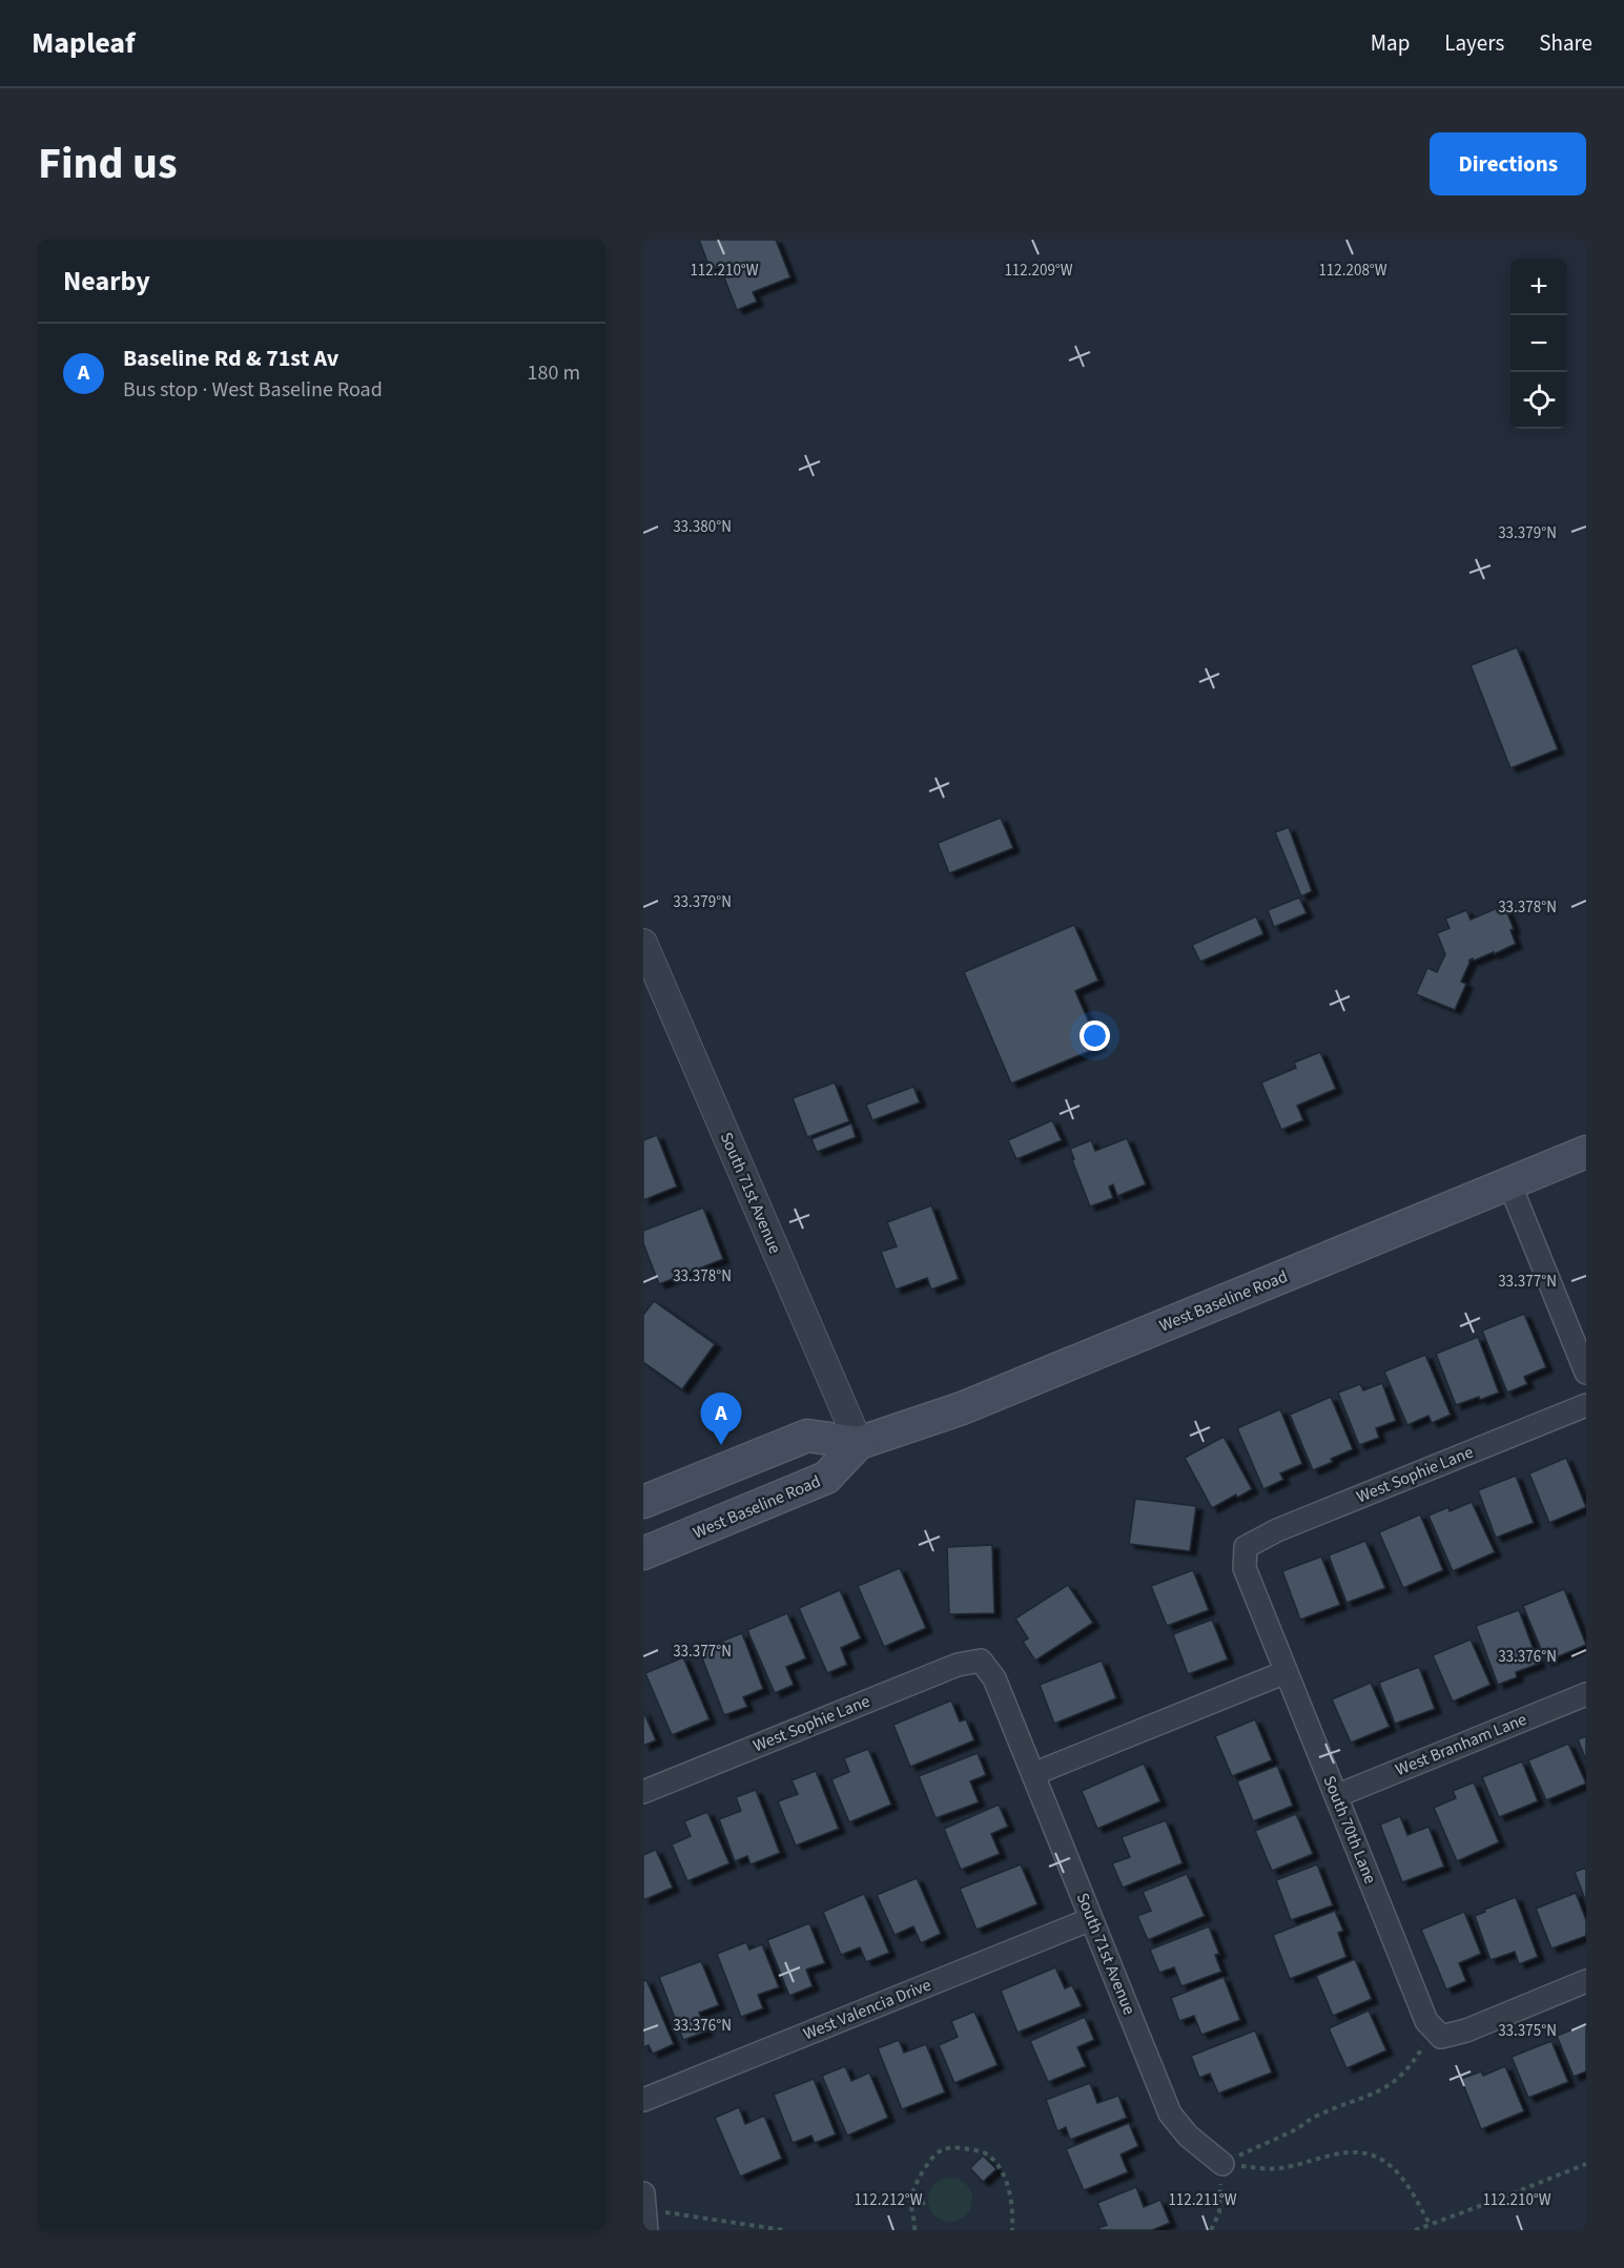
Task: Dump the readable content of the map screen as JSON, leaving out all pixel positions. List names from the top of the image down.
{
  "streets": {
    "main road": ["West Baseline Road"],
    "street": [
      "South 71st Avenue",
      "West Sophie Lane",
      "West Branham Lane",
      "South 70th Lane",
      "West Valencia Drive"
    ]
  },
  "crossings": [
    ["South 71st Avenue", "West Baseline Road"],
    ["South 71st Avenue", "West Sophie Lane"],
    ["South 71st Avenue", "West Valencia Drive"],
    ["West Sophie Lane", "South 70th Lane"],
    ["West Branham Lane", "South 70th Lane"]
  ],
  "page": {
    "header": "Mapleaf",
    "nav": ["Map", "Layers", "Share"],
    "title": "Find us",
    "buttons": "Directions",
    "heading": "Nearby",
    "map_buttons": ["+", "−"],
    "list": [
      {
        "mark": "A",
        "name": "Baseline Rd & 71st Av",
        "note": "Bus stop · West Baseline Road",
        "value": "180 m"
      }
    ],
    "pins": "A"
  },
  "coordinates": [
    "112.210°W",
    "112.209°W",
    "112.208°W",
    "33.380°N",
    "33.379°N",
    "33.378°N",
    "33.377°N",
    "33.376°N",
    "33.375°N",
    "112.212°W",
    "112.211°W"
  ]
}
